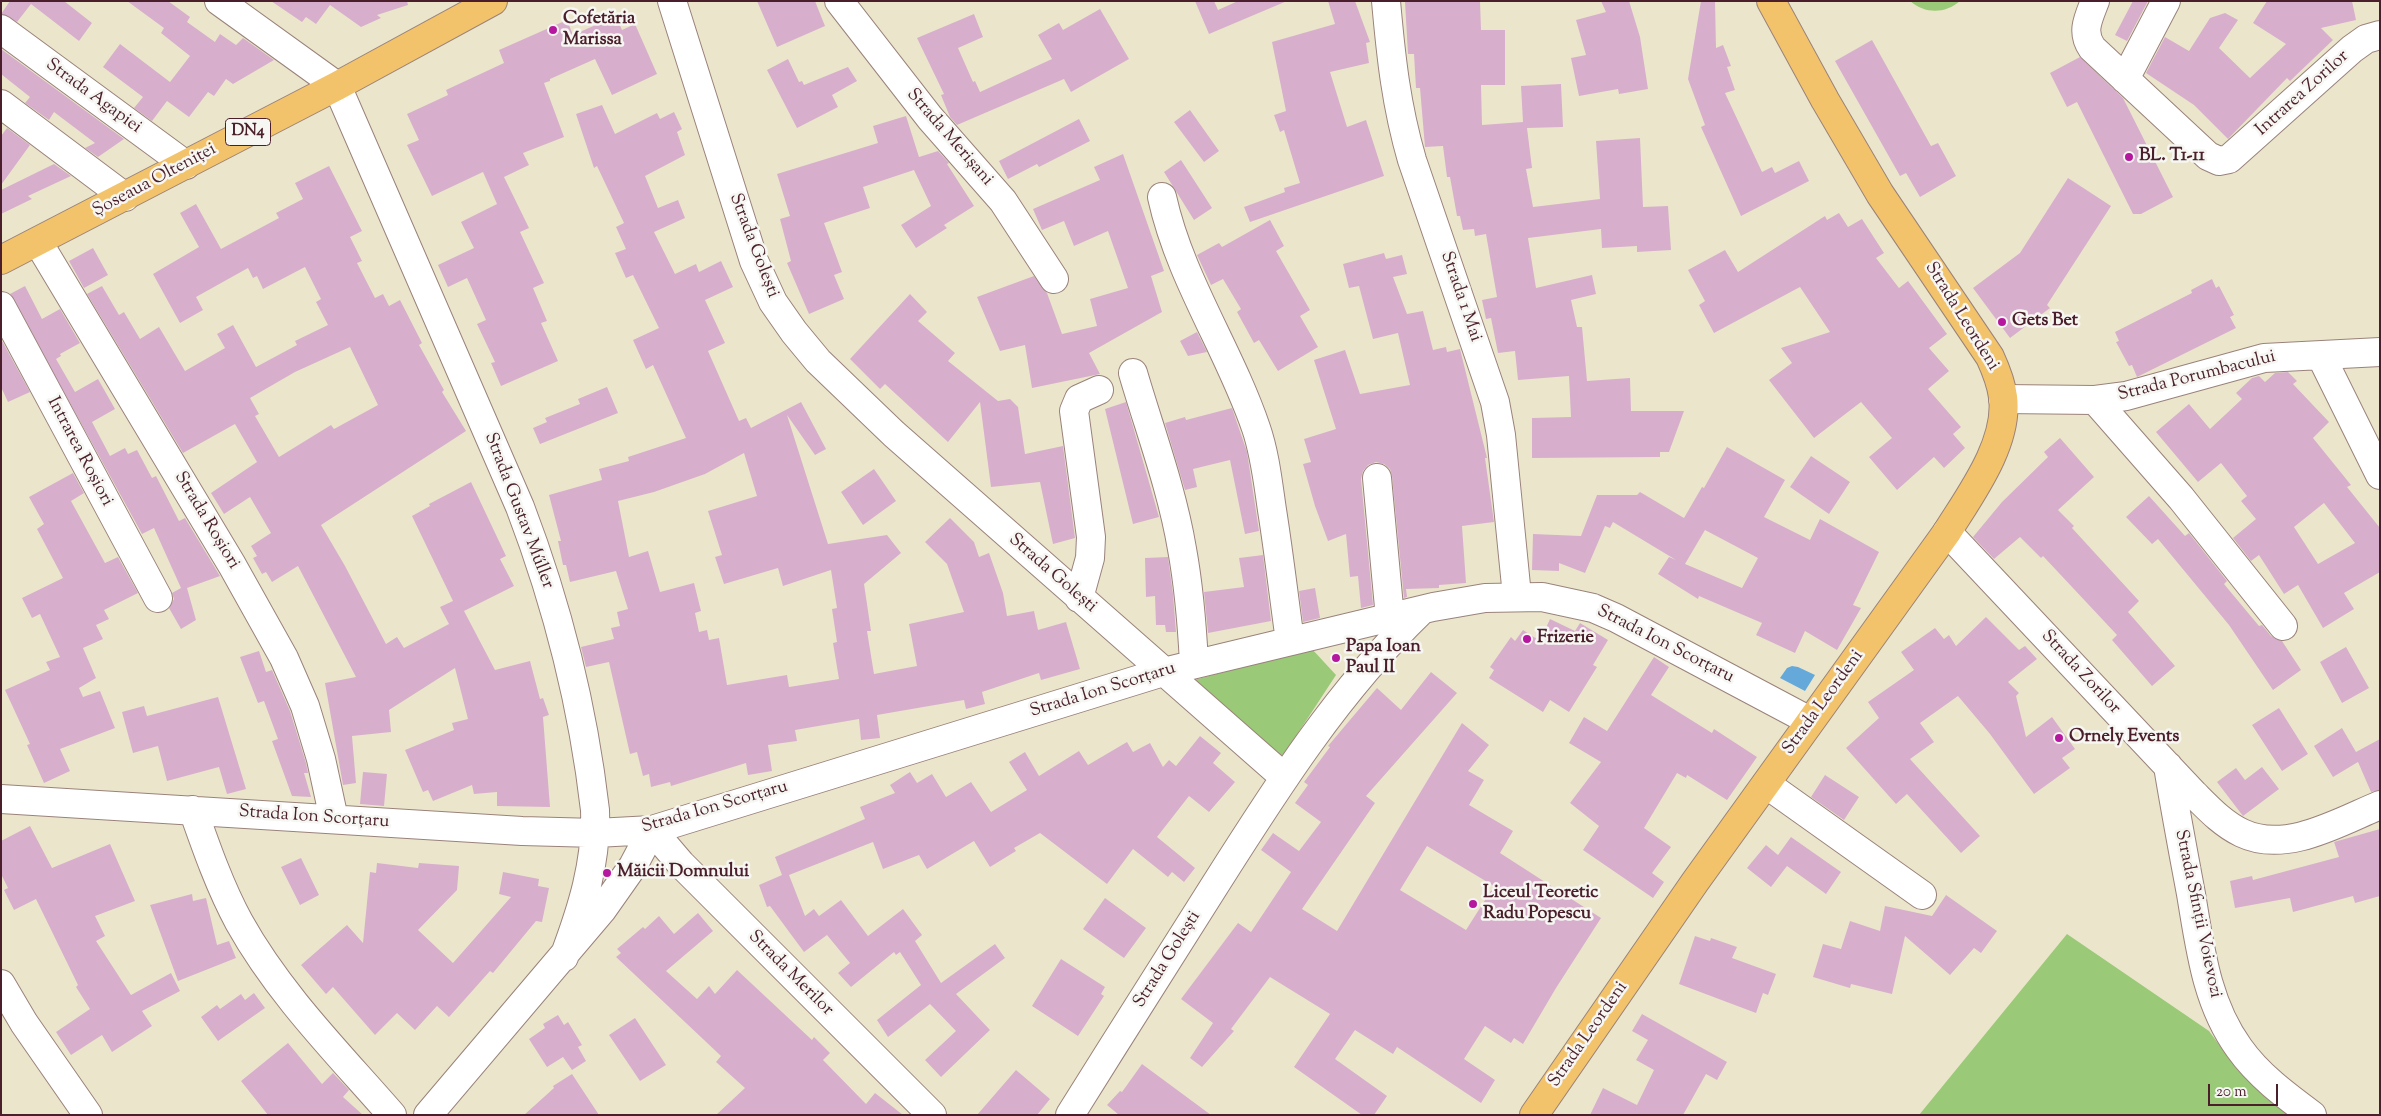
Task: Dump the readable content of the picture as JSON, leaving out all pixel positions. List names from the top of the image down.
{
  "streets": {
    "main road": ["DN4", "Șoseaua Olteniței", "Strada Leordeni"],
    "street": [
      "Intrarea Zorilor",
      "Strada Agapiei",
      "Strada Merișani",
      "Strada Golești",
      "Strada 1 Mai",
      "Strada Porumbacului",
      "Intrarea Roșiori",
      "Strada Gustav Műller",
      "Strada Roșiori",
      "Strada Ion Scorțaru",
      "Strada Zorilor",
      "Strada Sfinții Voievozi",
      "Strada Merilor"
    ]
  },
  "crossings": [
    ["Strada Agapiei", "Șoseaua Olteniței"],
    ["Șoseaua Olteniței", "Strada Gustav Műller"],
    ["Șoseaua Olteniței", "Strada Roșiori"],
    ["Strada Golești", "Strada Ion Scorțaru"],
    ["Strada 1 Mai", "Strada Ion Scorțaru"],
    ["Strada Leordeni", "Strada Porumbacului"],
    ["Strada Leordeni", "Strada Ion Scorțaru"],
    ["Strada Leordeni", "Strada Zorilor"],
    ["Strada Gustav Műller", "Strada Ion Scorțaru"],
    ["Strada Gustav Műller", "Strada Merilor"],
    ["Strada Roșiori", "Strada Ion Scorțaru"],
    ["Strada Ion Scorțaru", "Strada Merilor"],
    ["Strada Zorilor", "Strada Sfinții Voievozi"]
  ],
  "places": [
    "Cofetăria Marissa",
    "BL. T1-11",
    "Gets Bet",
    "Frizerie",
    "Papa Ioan Paul II",
    "Ornely Events",
    "Măicii Domnului",
    "Liceul Teoretic Radu Popescu"
  ],
  "scale_bar": "20 m"
}
